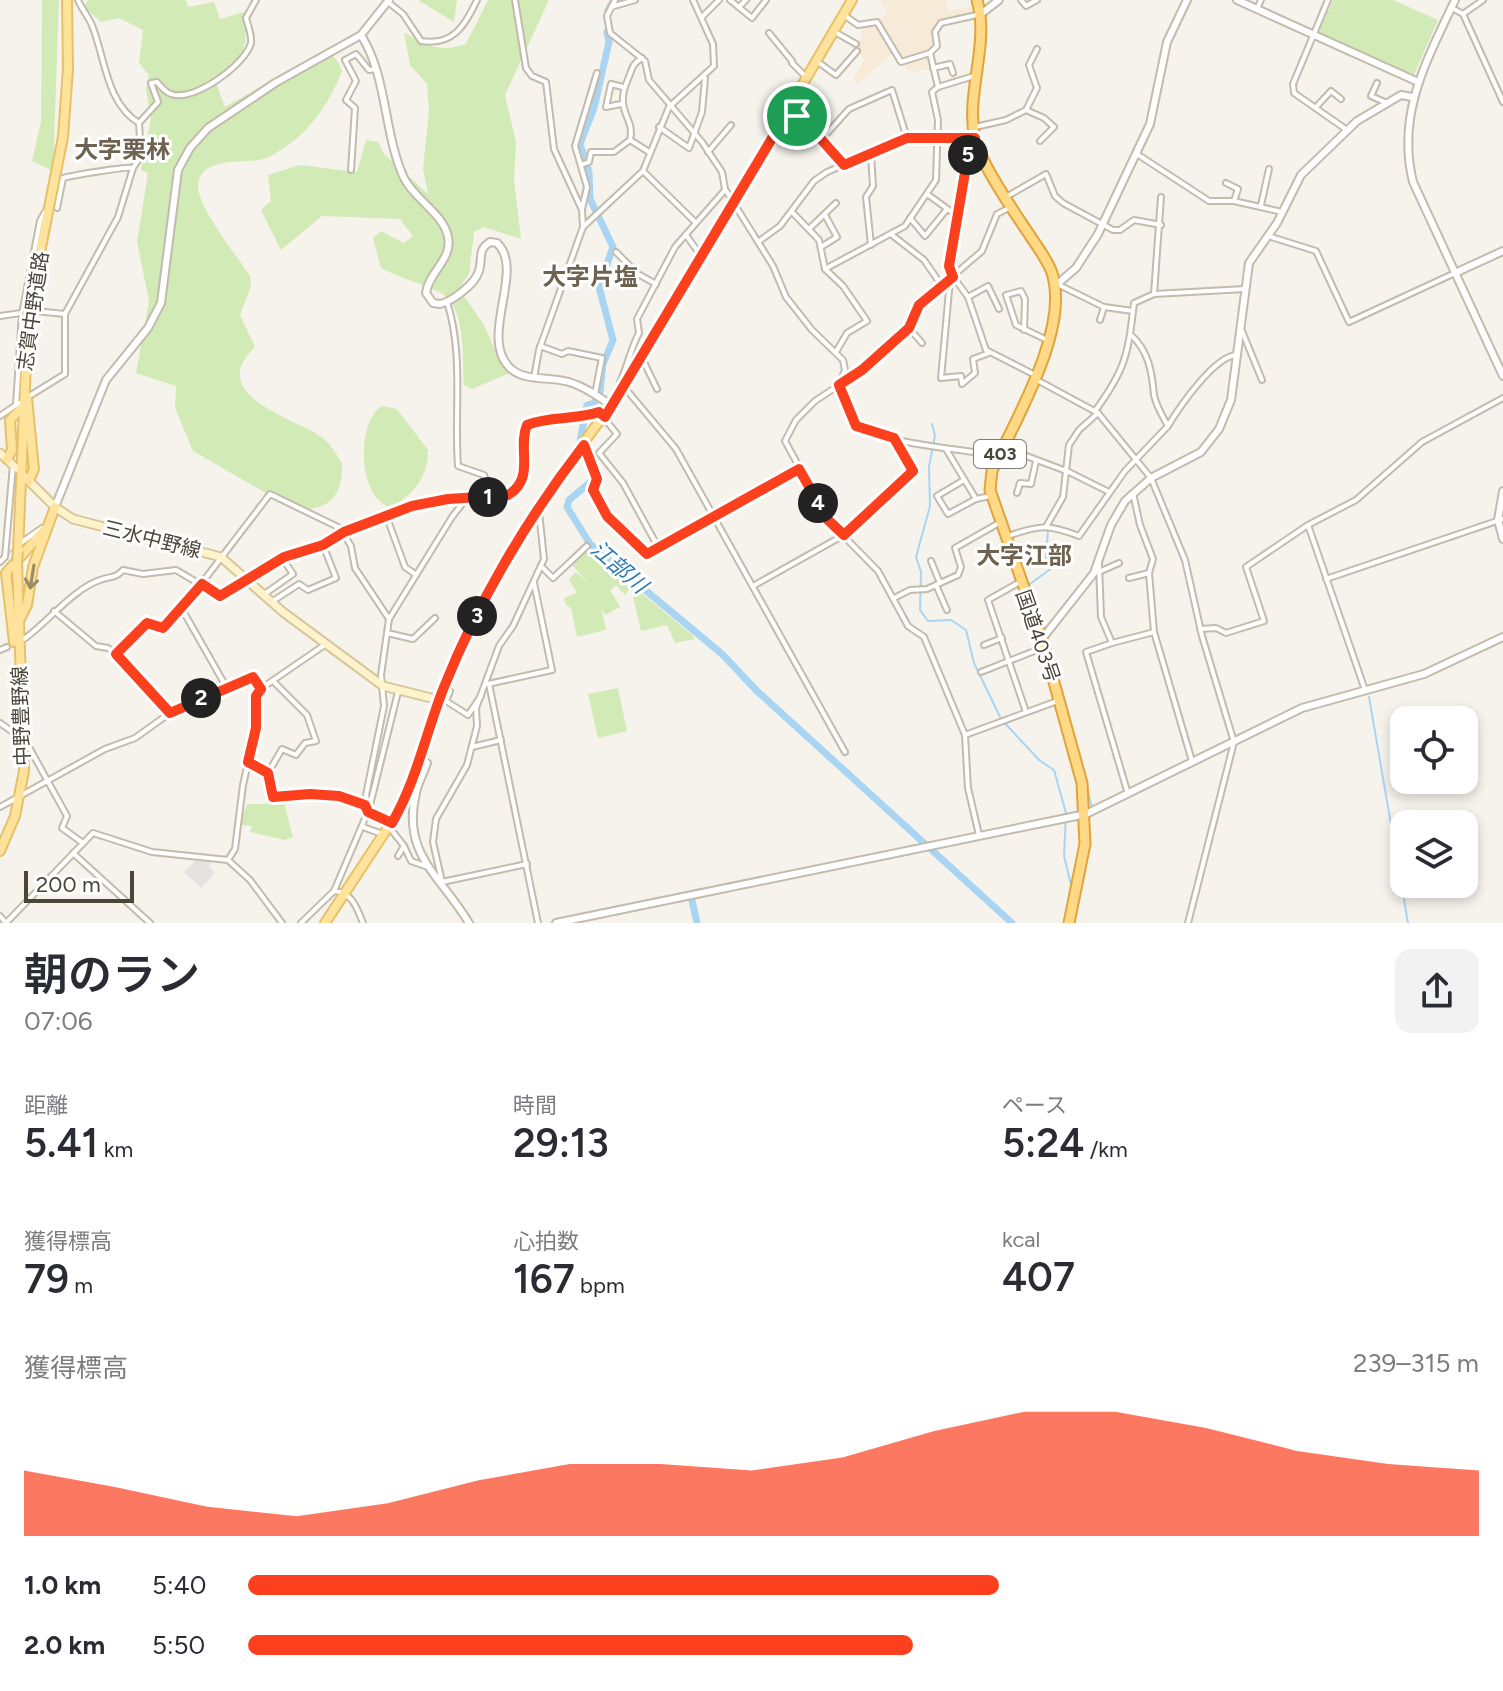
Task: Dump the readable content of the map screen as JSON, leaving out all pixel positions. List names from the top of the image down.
{
  "streets": {
    "highway": ["403", "国道403号"],
    "main road": ["志賀中野道路", "三水中野線", "中野豊野線"]
  },
  "crossings": [
    ["志賀中野道路", "中野豊野線"]
  ],
  "districts": ["大字栗林", "大字片塩", "大字江部"],
  "water": ["江部川"],
  "scale_bar": "200 m",
  "page": {
    "pins": [
      "5",
      "1",
      "4",
      "3",
      "2"
    ],
    "scale": "200 m",
    "heading": ["朝のラン", "07:06"],
    "stats": [
      ["距離", "5.41 km"],
      ["時間", "29:13"],
      ["ペース", "5:24 /km"],
      ["獲得標高", "79 m"],
      ["心拍数", "167 bpm"],
      ["kcal", "407"]
    ],
    "chart": ["獲得標高", "239–315 m"],
    "list": [
      {
        "name": "1.0 km",
        "note": "5:40"
      },
      {
        "name": "2.0 km",
        "note": "5:50"
      }
    ]
  }
}
